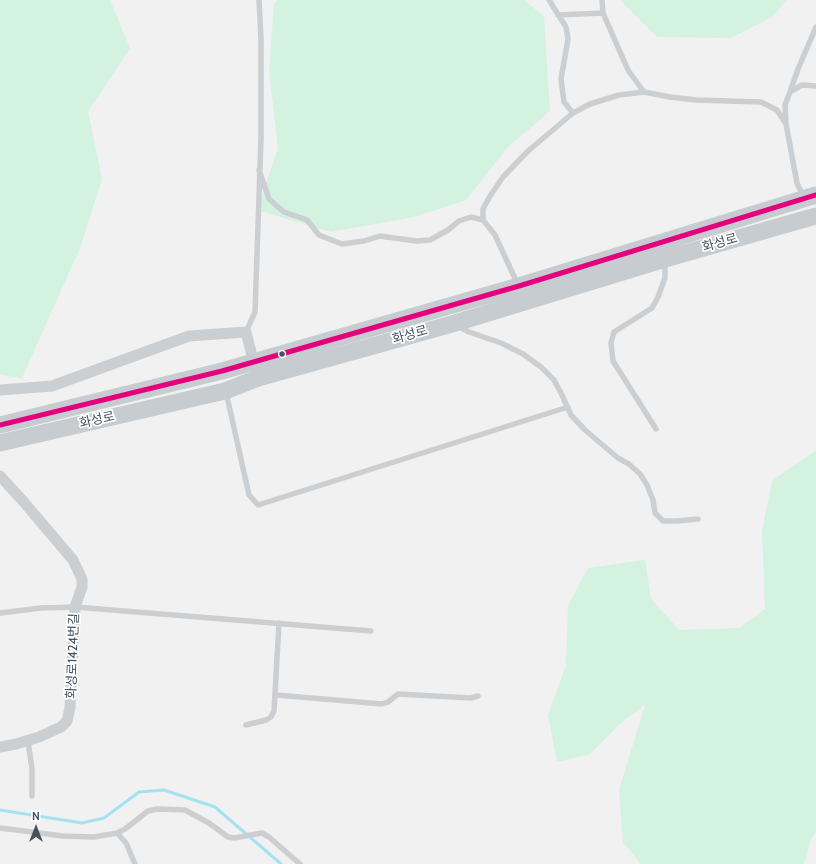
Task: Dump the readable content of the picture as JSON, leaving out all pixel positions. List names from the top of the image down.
{
  "streets": {
    "main road": ["화성로"],
    "street": ["화성로1424번길"]
  },
  "north": "top"
}
